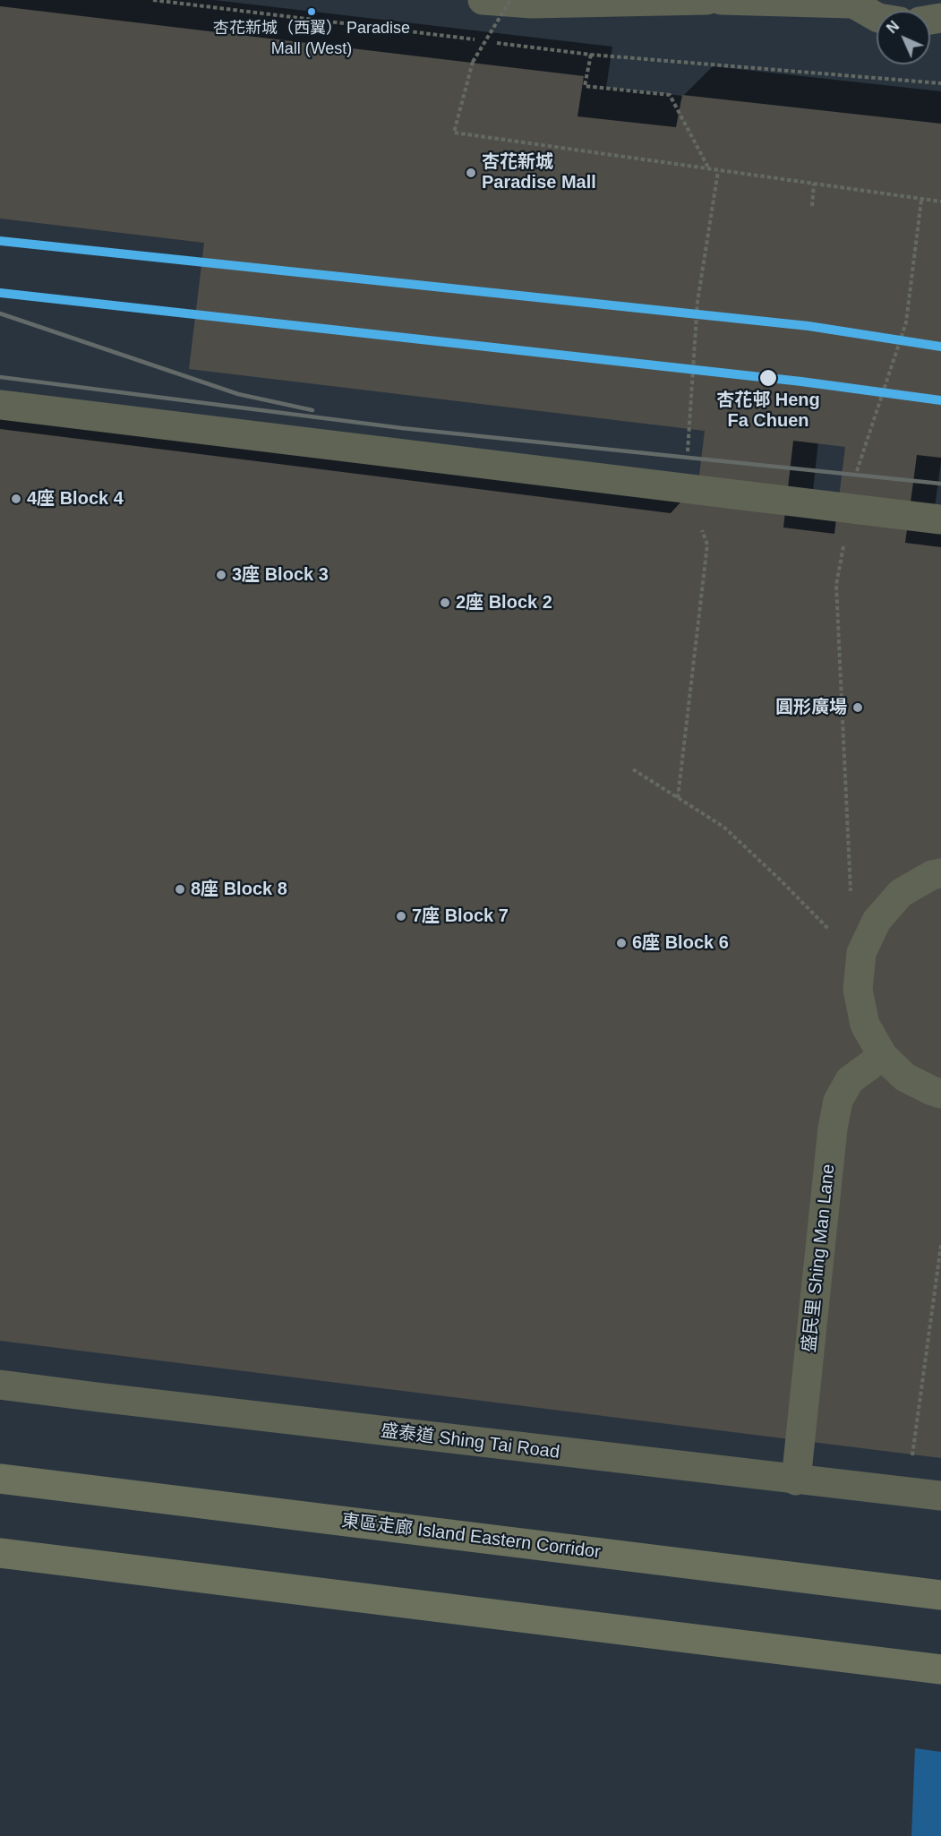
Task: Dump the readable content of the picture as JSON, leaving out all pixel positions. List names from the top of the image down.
{
  "streets": {
    "highway": ["東區走廊 Island Eastern Corridor"],
    "street": ["盛民里 Shing Man Lane", "盛泰道 Shing Tai Road"]
  },
  "crossings": [
    ["盛民里 Shing Man Lane", "盛泰道 Shing Tai Road"]
  ],
  "places": [
    "杏花新城（西翼） Paradise Mall (West)",
    "杏花新城 Paradise Mall",
    "杏花邨 Heng Fa Chuen",
    "4座 Block 4",
    "3座 Block 3",
    "2座 Block 2",
    "圓形廣場",
    "8座 Block 8",
    "7座 Block 7",
    "6座 Block 6"
  ],
  "north": "top left"
}
